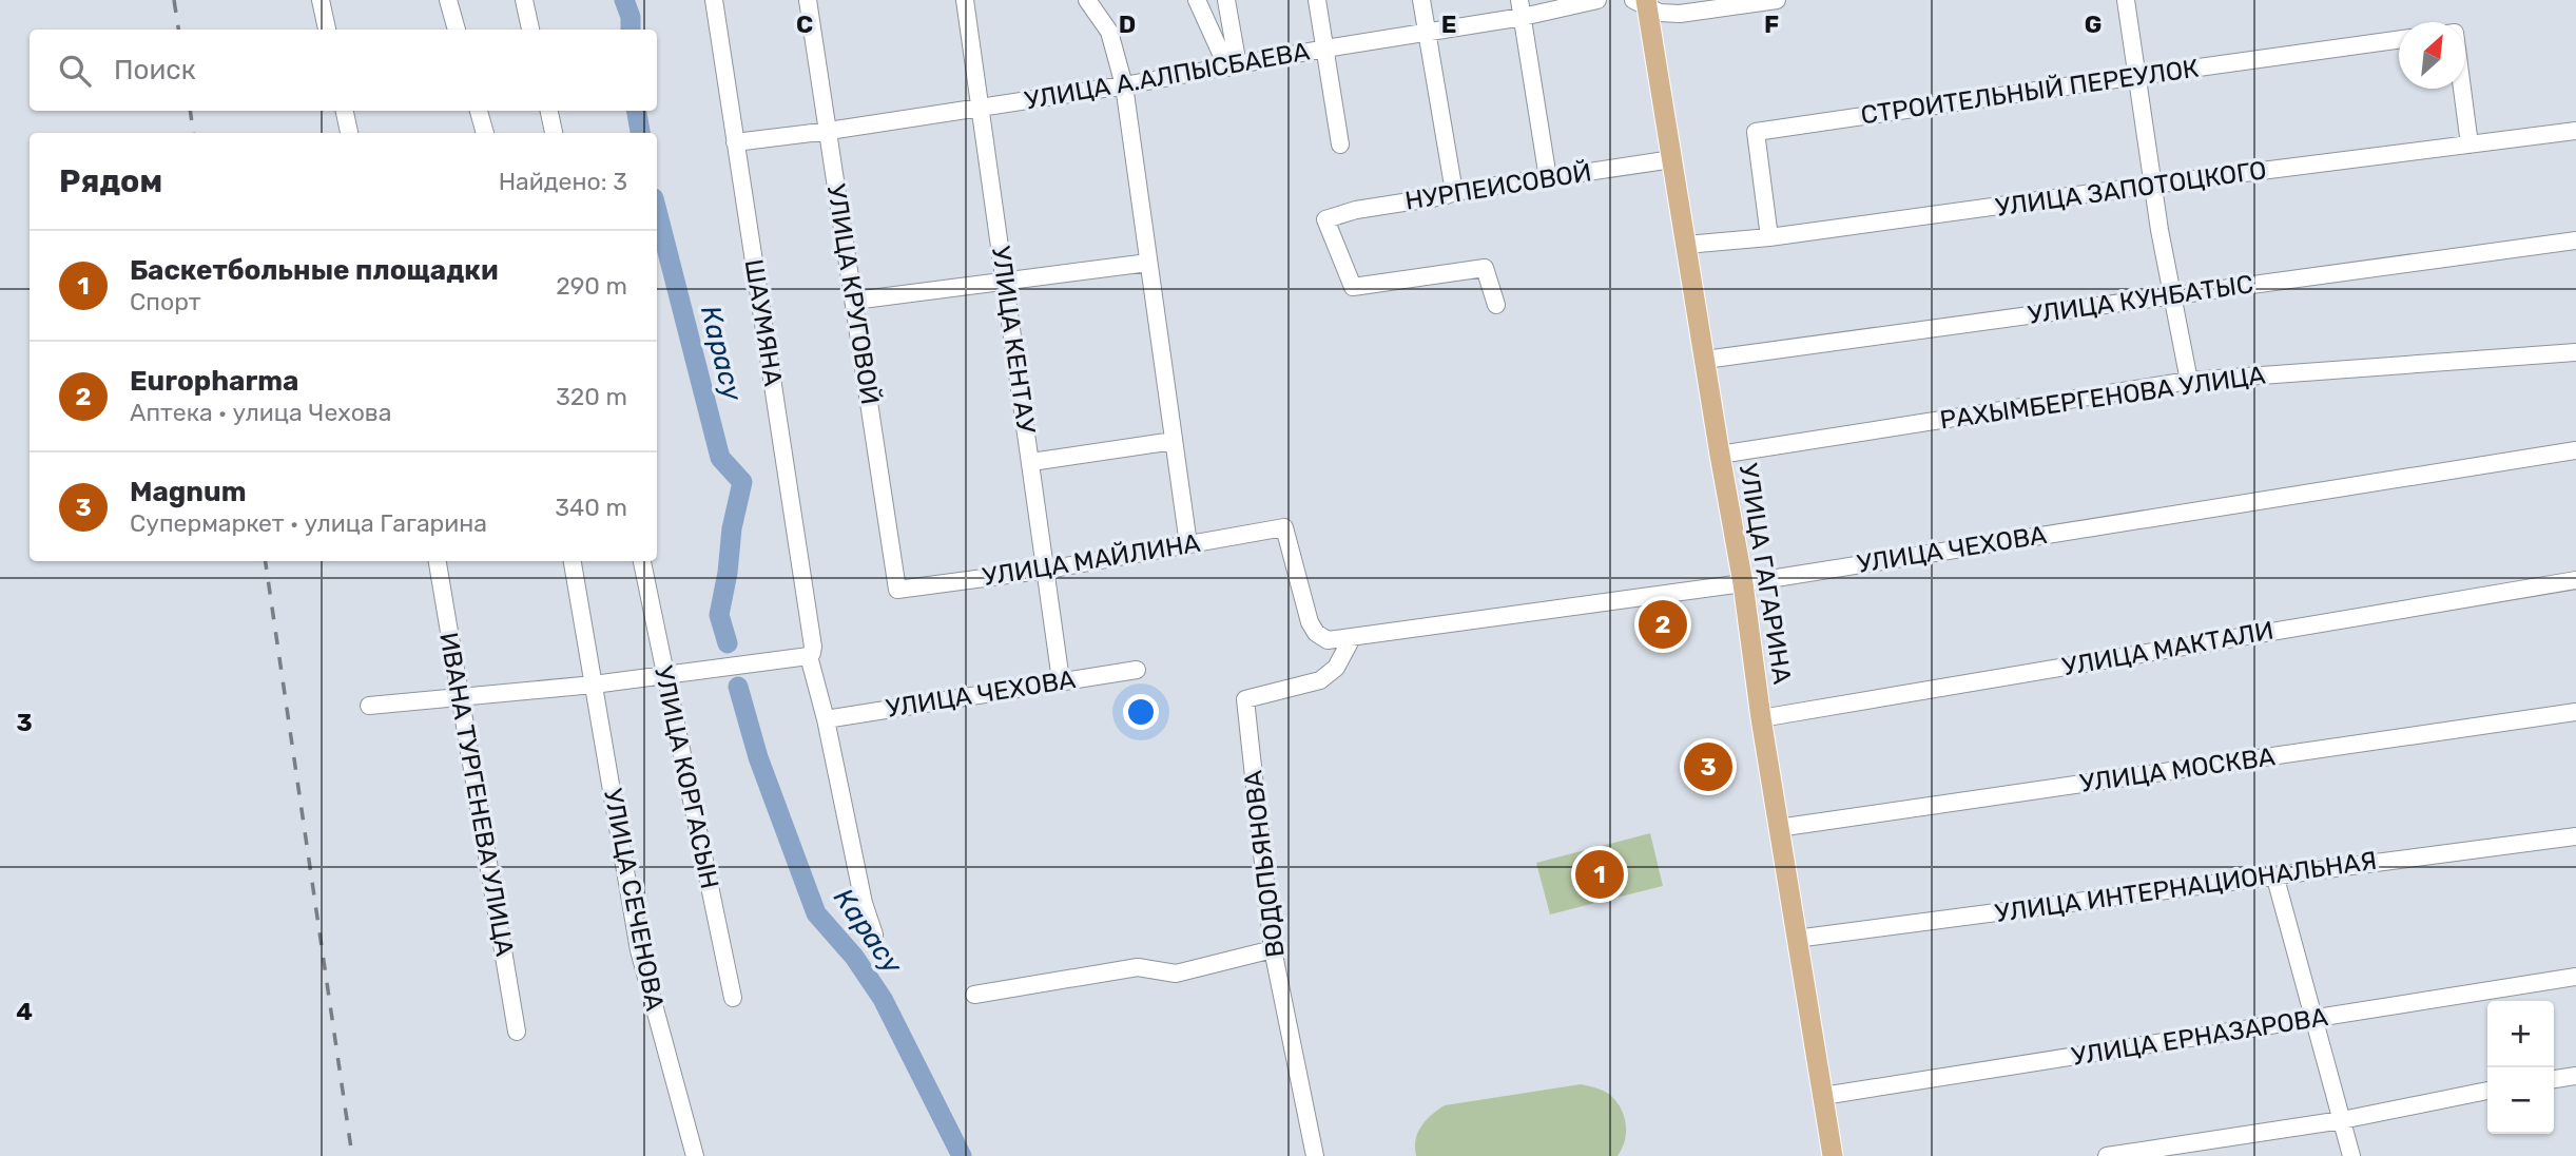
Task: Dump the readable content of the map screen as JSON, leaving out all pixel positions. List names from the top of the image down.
{
  "streets": {
    "main road": ["УЛИЦА ГАГАРИНА"],
    "street": [
      "УЛИЦА А.АЛПЫСБАЕВА",
      "СТРОИТЕЛЬНЫЙ ПЕРЕУЛОК",
      "НУРПЕИСОВОЙ",
      "УЛИЦА ЗАПОТОЦКОГО",
      "УЛИЦА КРУГОВОЙ",
      "УЛИЦА КУНБАТЫС",
      "ШАУМЯНА",
      "УЛИЦА КЕНТАУ",
      "РАХЫМБЕРГЕНОВА УЛИЦА",
      "УЛИЦА ЧЕХОВА",
      "УЛИЦА МАЙЛИНА",
      "УЛИЦА МАКТАЛИ",
      "УЛИЦА МОСКВА",
      "УЛИЦА КОРГАСЫН",
      "ИВАНА ТУРГЕНЕВА УЛИЦА",
      "ВОДОПЬЯНОВА",
      "УЛИЦА ИНТЕРНАЦИОНАЛЬНАЯ",
      "УЛИЦА СЕЧЕНОВА",
      "УЛИЦА ЕРНАЗАРОВА"
    ]
  },
  "crossings": [
    ["УЛИЦА А.АЛПЫСБАЕВА", "УЛИЦА КРУГОВОЙ"],
    ["УЛИЦА А.АЛПЫСБАЕВА", "ШАУМЯНА"],
    ["УЛИЦА А.АЛПЫСБАЕВА", "УЛИЦА КЕНТАУ"],
    ["СТРОИТЕЛЬНЫЙ ПЕРЕУЛОК", "УЛИЦА ЗАПОТОЦКОГО"],
    ["НУРПЕИСОВОЙ", "УЛИЦА ГАГАРИНА"],
    ["УЛИЦА ЗАПОТОЦКОГО", "УЛИЦА ГАГАРИНА"],
    ["УЛИЦА КРУГОВОЙ", "УЛИЦА МАЙЛИНА"],
    ["УЛИЦА КУНБАТЫС", "УЛИЦА ГАГАРИНА"],
    ["ШАУМЯНА", "УЛИЦА ЧЕХОВА"],
    ["УЛИЦА КЕНТАУ", "УЛИЦА ЧЕХОВА"],
    ["УЛИЦА КЕНТАУ", "УЛИЦА МАЙЛИНА"],
    ["РАХЫМБЕРГЕНОВА УЛИЦА", "УЛИЦА ГАГАРИНА"],
    ["УЛИЦА ЧЕХОВА", "УЛИЦА МАЙЛИНА"],
    ["УЛИЦА ЧЕХОВА", "УЛИЦА ГАГАРИНА"],
    ["УЛИЦА ЧЕХОВА", "ВОДОПЬЯНОВА"],
    ["УЛИЦА ГАГАРИНА", "УЛИЦА МАКТАЛИ"],
    ["УЛИЦА ГАГАРИНА", "УЛИЦА МОСКВА"],
    ["УЛИЦА ГАГАРИНА", "УЛИЦА ИНТЕРНАЦИОНАЛЬНАЯ"],
    ["УЛИЦА ГАГАРИНА", "УЛИЦА ЕРНАЗАРОВА"]
  ],
  "water": ["Карасу"],
  "north": "top right",
  "page": {
    "search": "Поиск",
    "heading": ["Рядом", "Найдено: 3"],
    "list": [
      {
        "mark": "1",
        "name": "Баскетбольные площадки",
        "note": "Спорт",
        "value": "290 m"
      },
      {
        "mark": "2",
        "name": "Europharma",
        "note": "Аптека · улица Чехова",
        "value": "320 m"
      },
      {
        "mark": "3",
        "name": "Magnum",
        "note": "Супермаркет · улица Гагарина",
        "value": "340 m"
      }
    ],
    "pins": ["2", "3", "1"],
    "map_buttons": ["+", "−"]
  },
  "grid": {
    "columns": [
      "C",
      "D",
      "E",
      "F",
      "G"
    ],
    "rows": ["3", "4"]
  }
}
